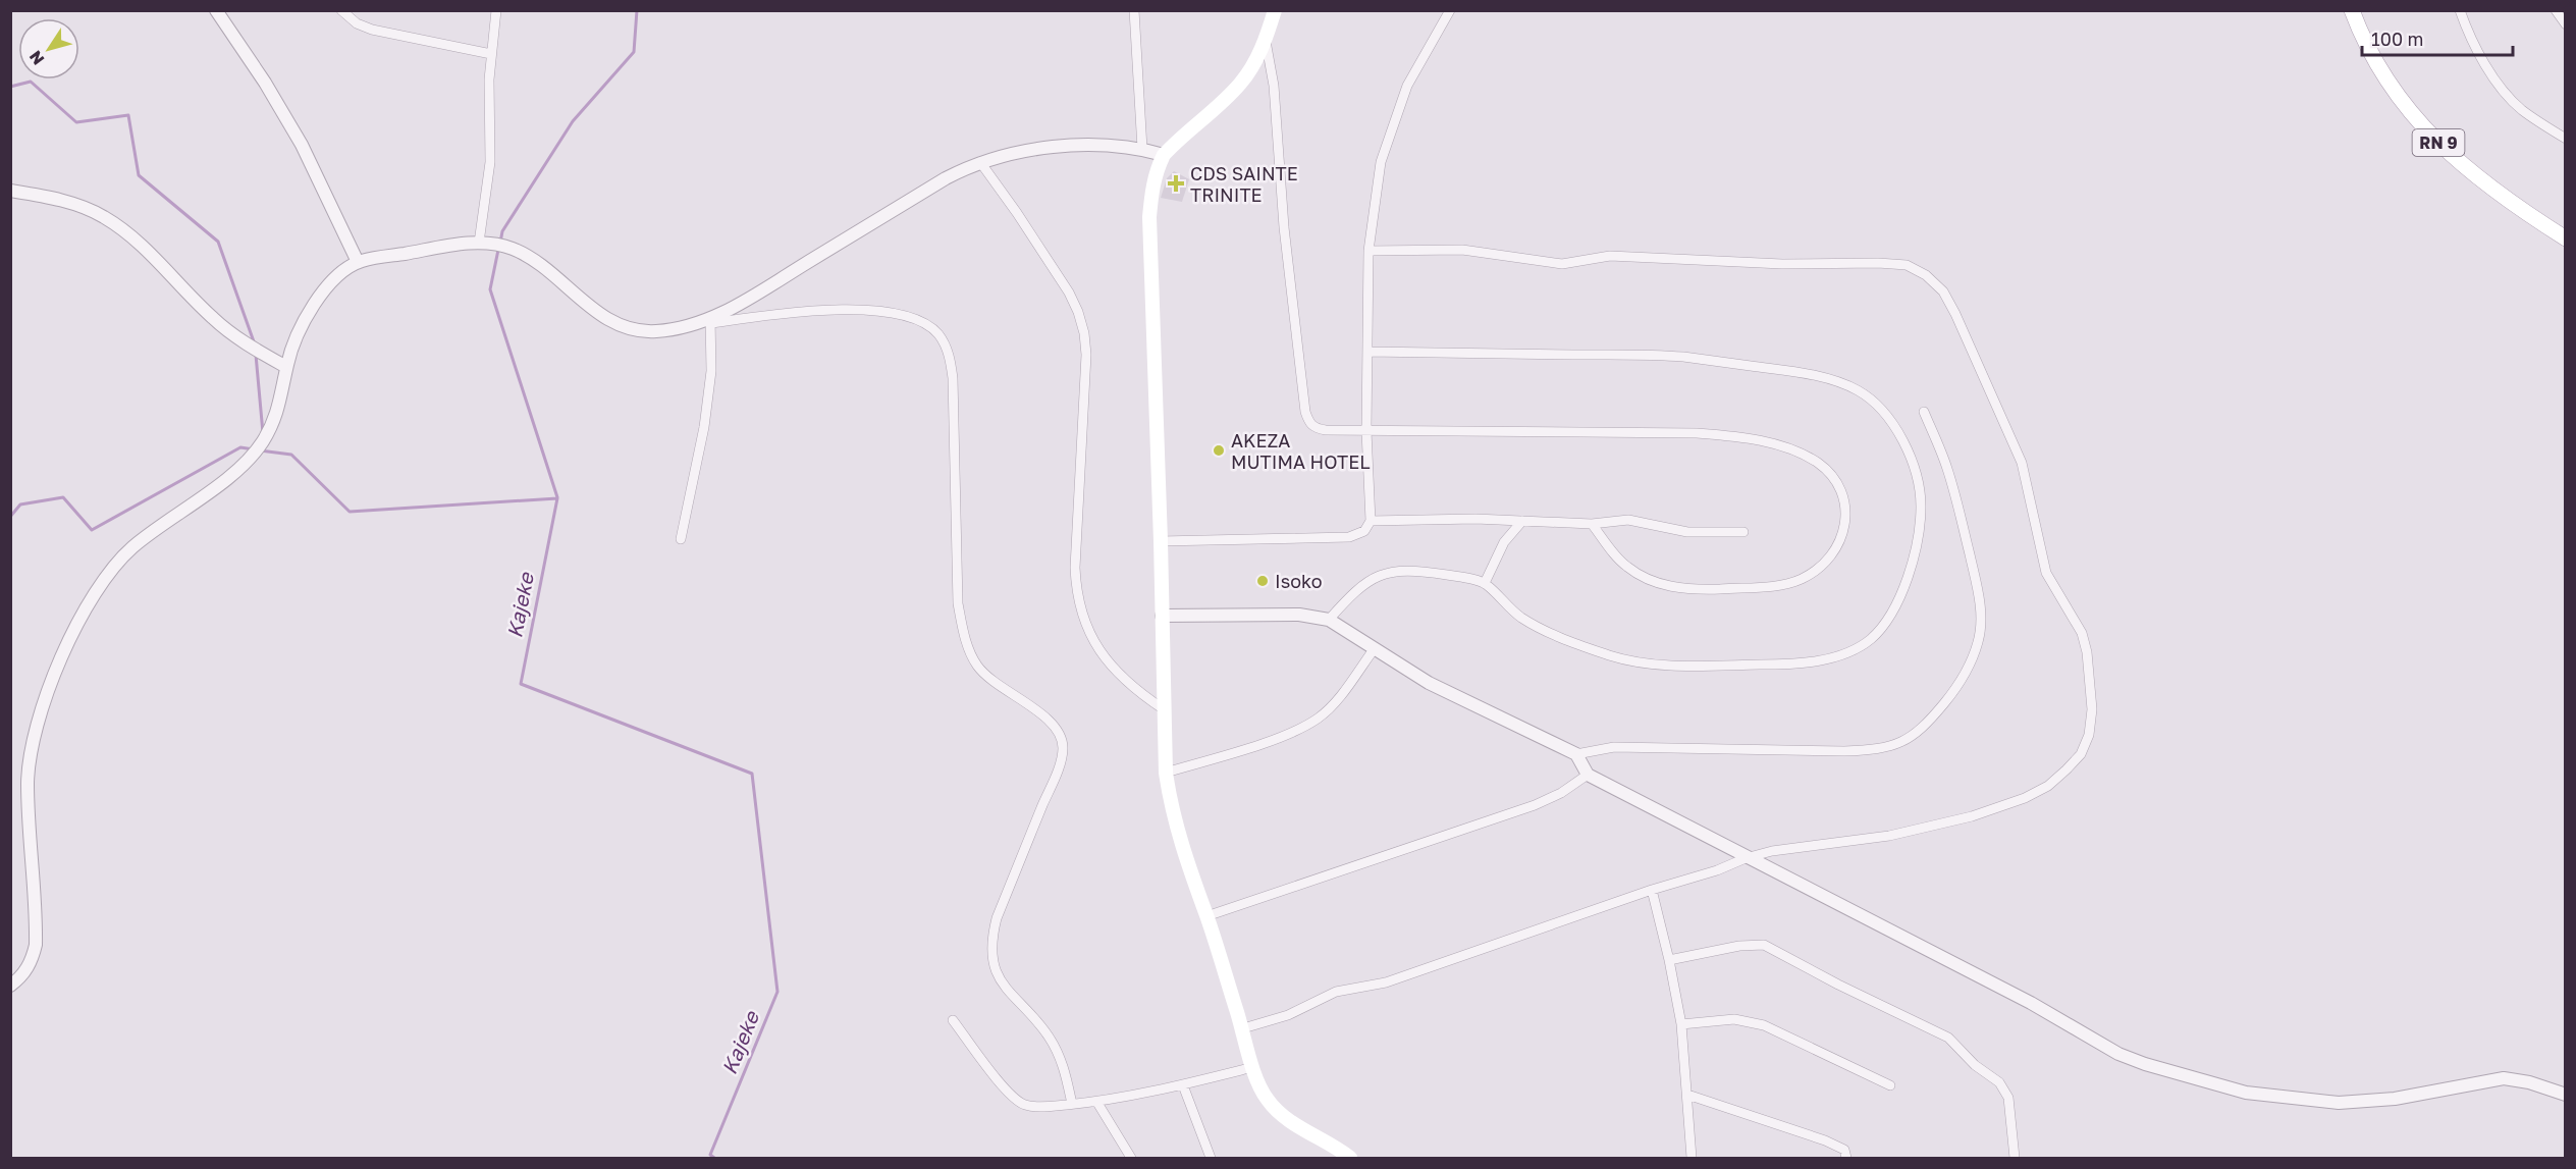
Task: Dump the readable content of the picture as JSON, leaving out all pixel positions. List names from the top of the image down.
{
  "streets": {
    "main road": ["RN 9"]
  },
  "water": ["Kajeke"],
  "places": {
    "health": ["CDS SAINTE TRINITE"],
    "other": ["AKEZA MUTIMA HOTEL", "Isoko"]
  },
  "scale_bar": "100 m",
  "north": "bottom left"
}
